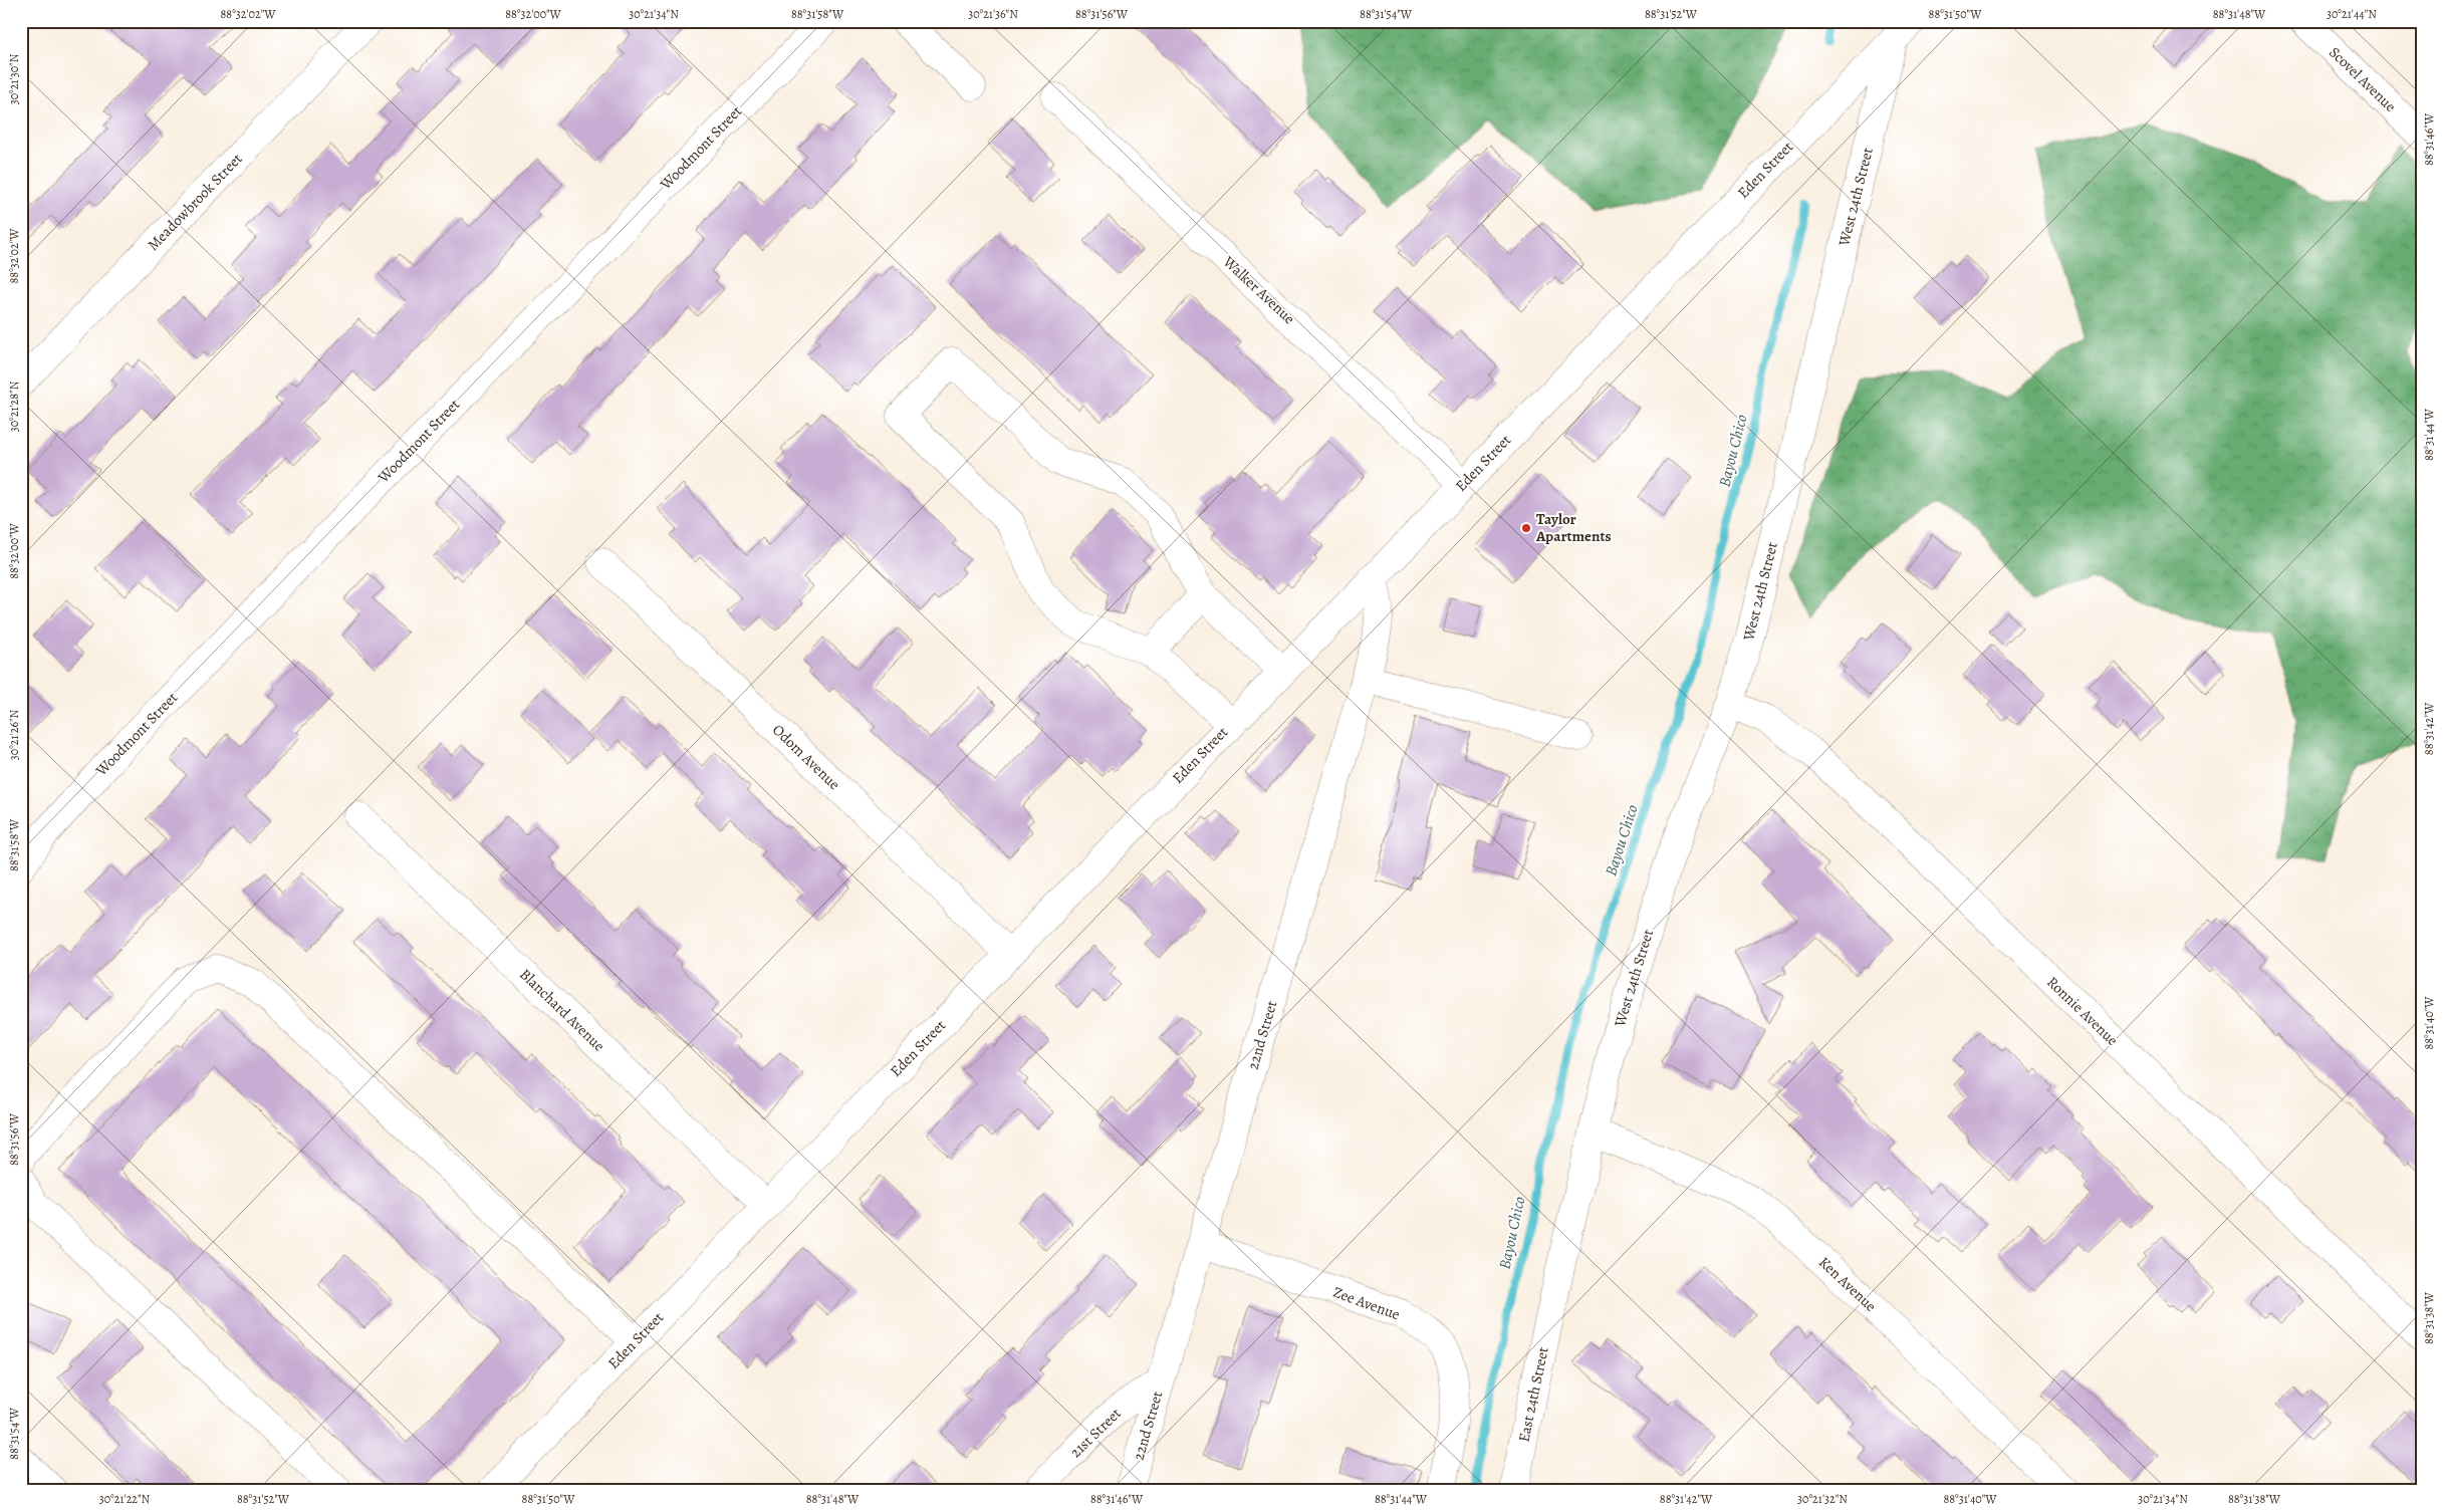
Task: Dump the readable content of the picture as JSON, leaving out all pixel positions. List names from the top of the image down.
{
  "streets": {
    "street": [
      "Scovel Avenue",
      "Woodmont Street",
      "Eden Street",
      "West 24th Street",
      "Meadowbrook Street",
      "Walker Avenue",
      "Odom Avenue",
      "Blanchard Avenue",
      "Ronnie Avenue",
      "22nd Street",
      "Ken Avenue",
      "Zee Avenue",
      "East 24th Street",
      "21st Street"
    ]
  },
  "crossings": [
    ["Eden Street", "West 24th Street"],
    ["Eden Street", "Walker Avenue"],
    ["Eden Street", "Odom Avenue"],
    ["Eden Street", "Blanchard Avenue"],
    ["Eden Street", "22nd Street"],
    ["West 24th Street", "Ronnie Avenue"],
    ["West 24th Street", "Ken Avenue"],
    ["West 24th Street", "East 24th Street"],
    ["22nd Street", "Zee Avenue"],
    ["22nd Street", "21st Street"]
  ],
  "water": ["Bayou Chico"],
  "places": ["Taylor Apartments"],
  "coordinates": [
    "88°32'02\"W",
    "88°32'00\"W",
    "30°21'34\"N",
    "88°31'58\"W",
    "30°21'36\"N",
    "88°31'56\"W",
    "88°31'54\"W",
    "88°31'52\"W",
    "88°31'50\"W",
    "88°31'48\"W",
    "30°21'44\"N",
    "30°21'30\"N",
    "88°31'46\"W",
    "30°21'28\"N",
    "88°31'44\"W",
    "88°31'42\"W",
    "30°21'26\"N",
    "88°31'40\"W",
    "88°31'38\"W",
    "30°21'22\"N",
    "30°21'32\"N"
  ]
}
